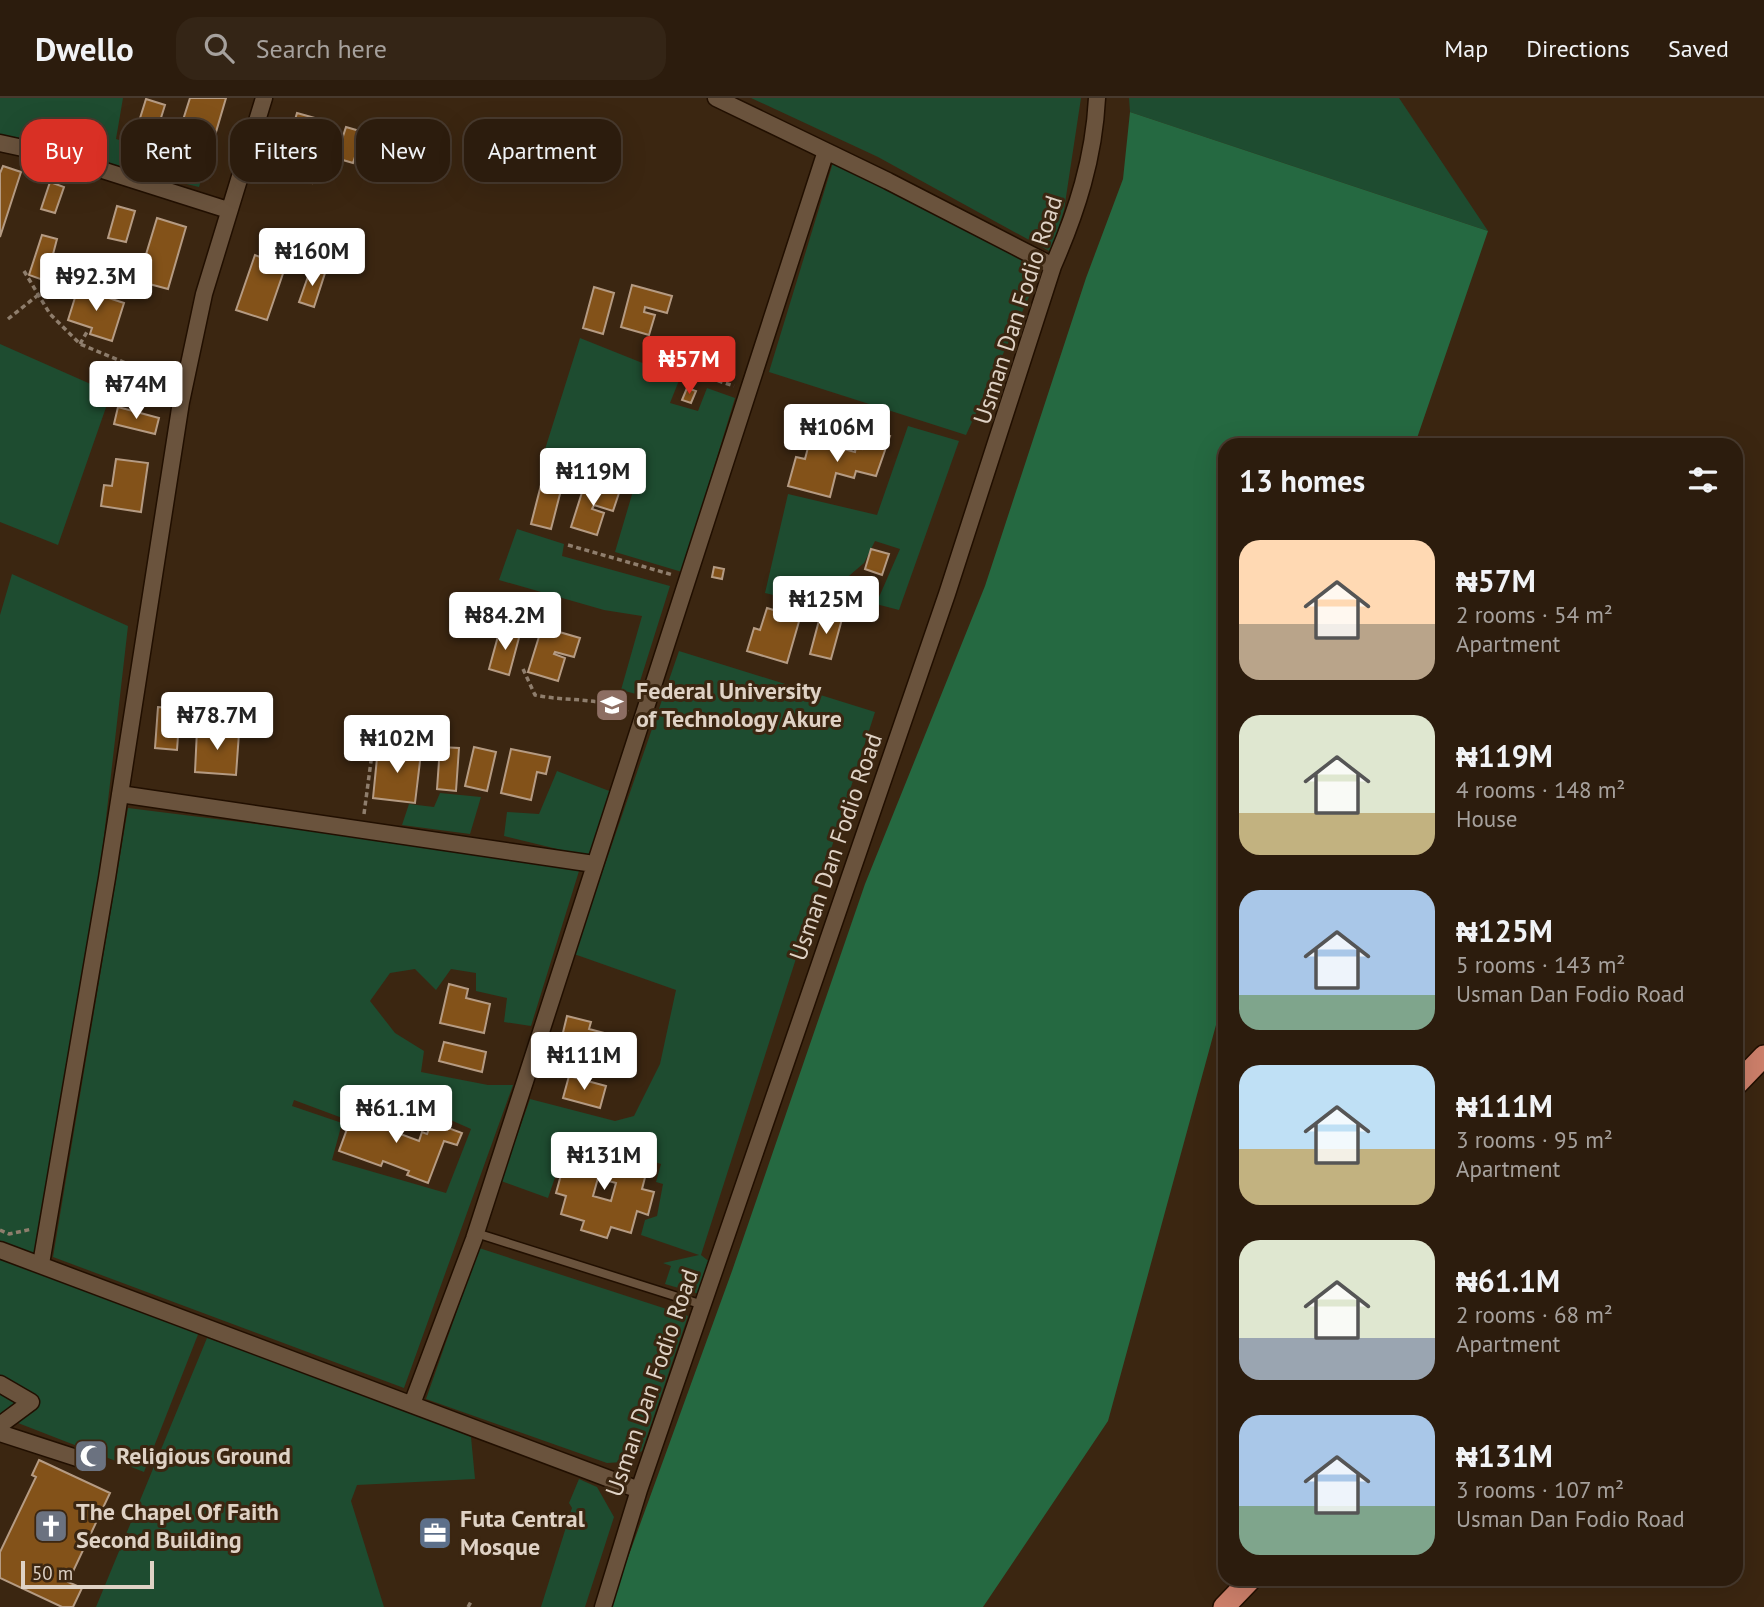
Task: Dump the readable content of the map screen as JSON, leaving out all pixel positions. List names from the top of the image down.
{
  "streets": {
    "street": ["Usman Dan Fodio Road"]
  },
  "places": {
    "school or university": ["Federal University of Technology Akure"],
    "mosque": ["Religious Ground"],
    "church": ["The Chapel Of Faith Second Building"],
    "office": ["Futa Central Mosque"]
  },
  "scale_bar": "50 m",
  "page": {
    "header": "Dwello",
    "search": "Search here",
    "nav": ["Map", "Directions", "Saved"],
    "chip": [
      "Buy",
      "Rent",
      "Filters",
      "New",
      "Apartment"
    ],
    "price": [
      "₦160M",
      "₦92.3M",
      "₦57M",
      "₦74M",
      "₦106M",
      "₦119M",
      "₦125M",
      "₦84.2M",
      "₦78.7M",
      "₦102M",
      "₦111M",
      "₦61.1M",
      "₦131M"
    ],
    "heading": "13 homes",
    "list": [
      {
        "name": "₦57M",
        "note": "2 rooms · 54 m² · Apartment"
      },
      {
        "name": "₦119M",
        "note": "4 rooms · 148 m² · House"
      },
      {
        "name": "₦125M",
        "note": "5 rooms · 143 m² · Usman Dan Fodio Road"
      },
      {
        "name": "₦111M",
        "note": "3 rooms · 95 m² · Apartment"
      },
      {
        "name": "₦61.1M",
        "note": "2 rooms · 68 m² · Apartment"
      },
      {
        "name": "₦131M",
        "note": "3 rooms · 107 m² · Usman Dan Fodio Road"
      }
    ],
    "scale": "50 m"
  }
}
